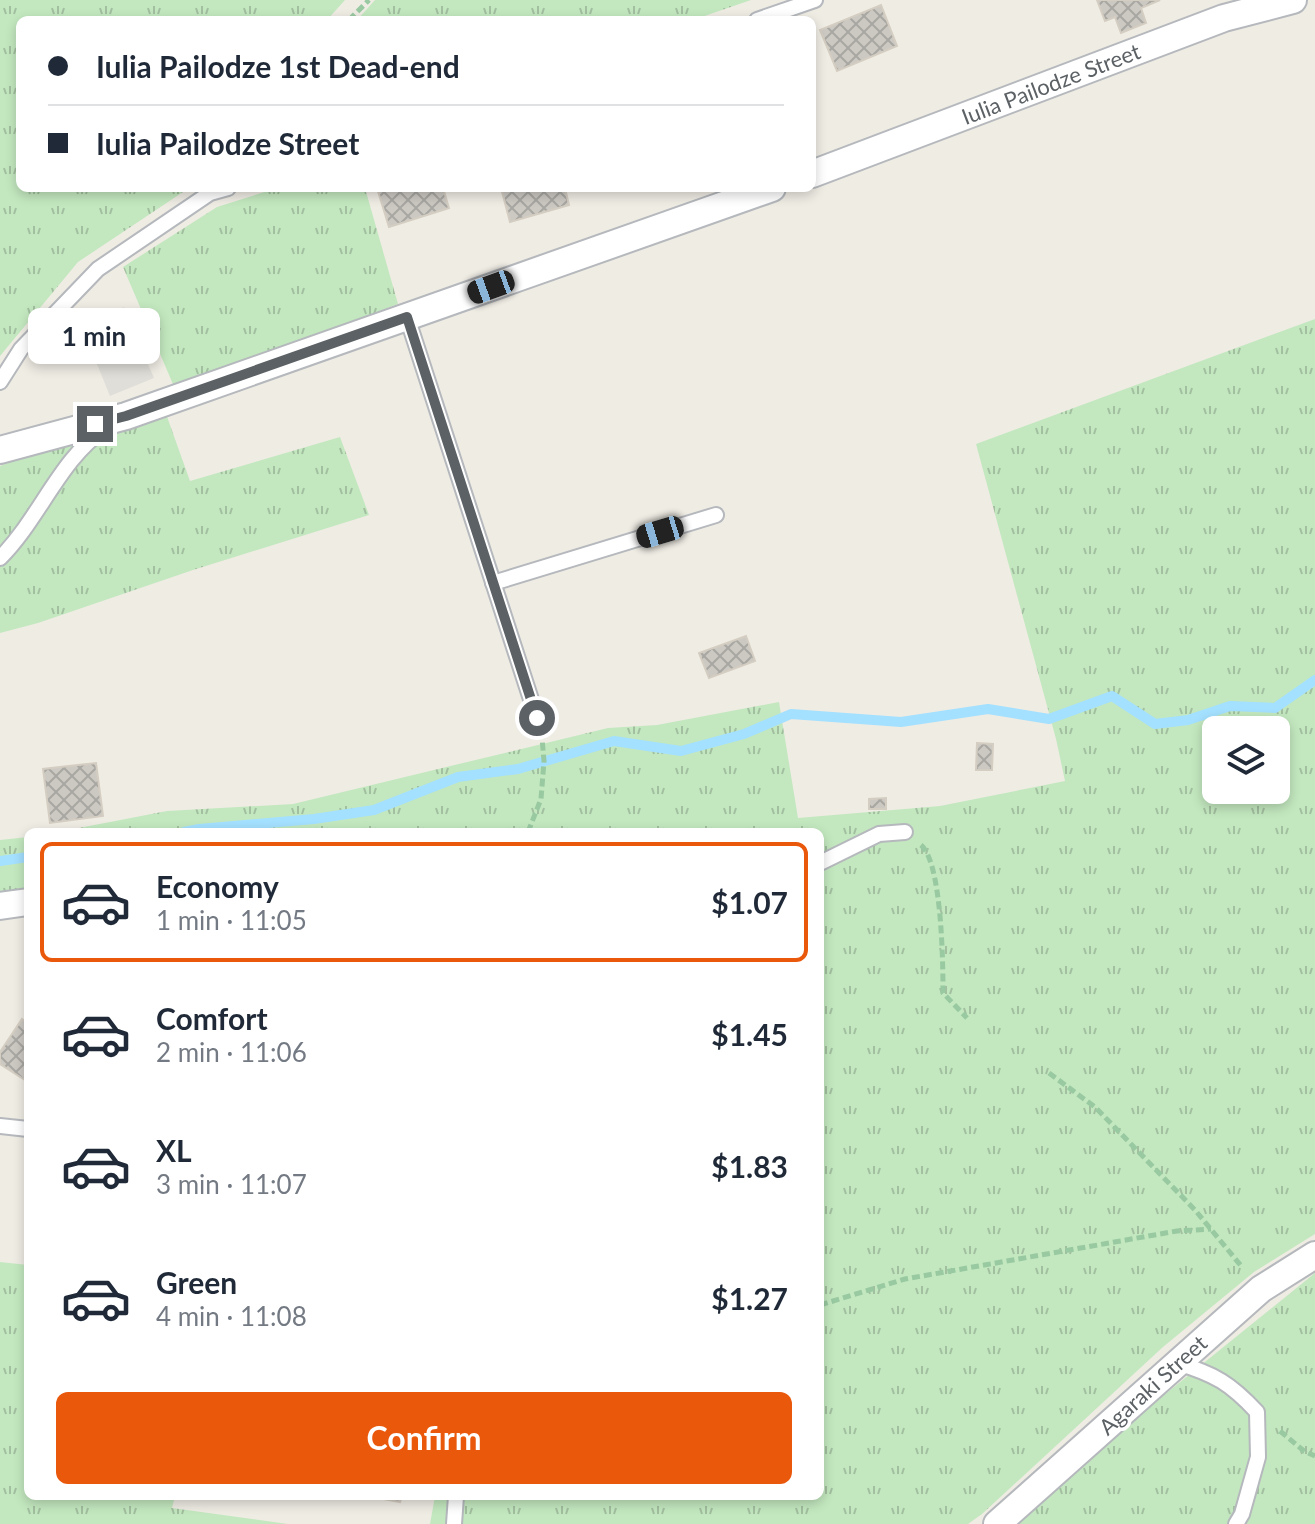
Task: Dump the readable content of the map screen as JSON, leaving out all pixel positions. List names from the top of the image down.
{
  "streets": {
    "street": ["Iulia Pailodze Street", "Agaraki Street"]
  },
  "page": {
    "banner": ["Iulia Pailodze 1st Dead-end", "Iulia Pailodze Street"],
    "bubble": "1 min",
    "list": [
      {
        "name": "Economy",
        "note": "1 min · 11:05",
        "value": "$1.07"
      },
      {
        "name": "Comfort",
        "note": "2 min · 11:06",
        "value": "$1.45"
      },
      {
        "name": "XL",
        "note": "3 min · 11:07",
        "value": "$1.83"
      },
      {
        "name": "Green",
        "note": "4 min · 11:08",
        "value": "$1.27"
      }
    ],
    "buttons": "Confirm"
  }
}
